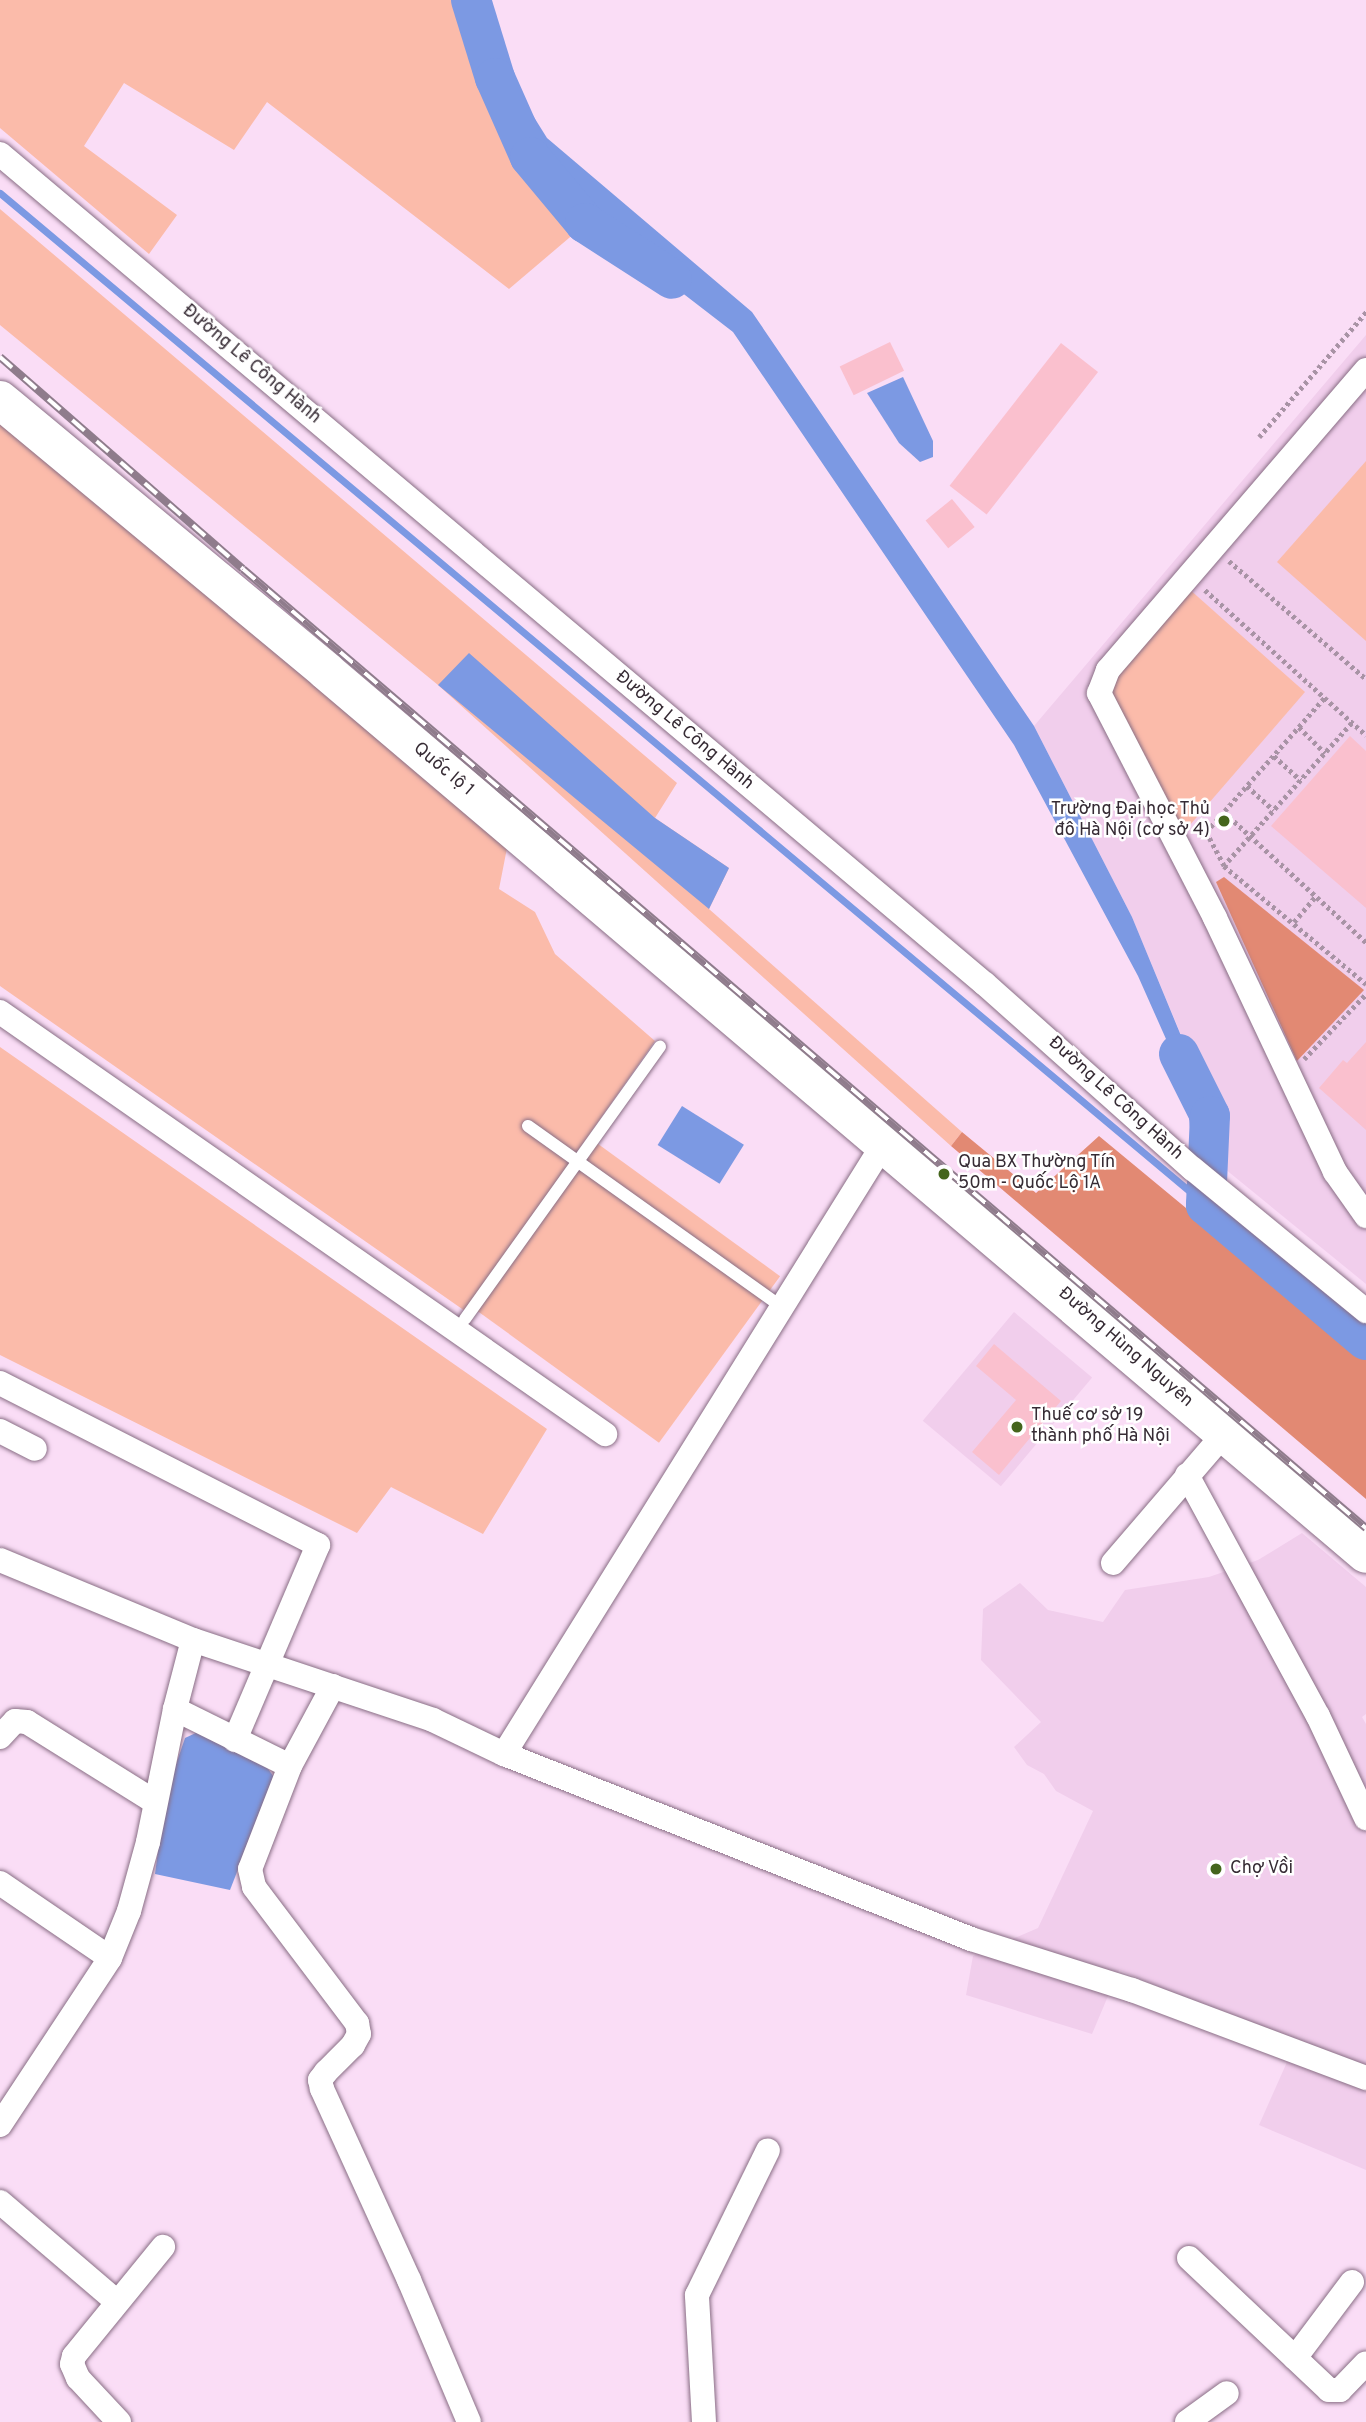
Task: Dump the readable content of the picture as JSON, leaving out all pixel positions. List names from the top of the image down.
{
  "streets": {
    "highway": ["Quốc lộ 1", "Đường Hùng Nguyên"],
    "street": ["Đường Lê Công Hành"]
  },
  "crossings": [
    ["Quốc lộ 1", "Đường Hùng Nguyên"]
  ],
  "places": [
    "Trường Đại học Thủ đô Hà Nội (cơ sở 4)",
    "Qua BX Thường Tín 50m - Quốc Lộ 1A",
    "Thuế cơ sở 19 thành phố Hà Nội",
    "Chợ Vồi"
  ]
}
